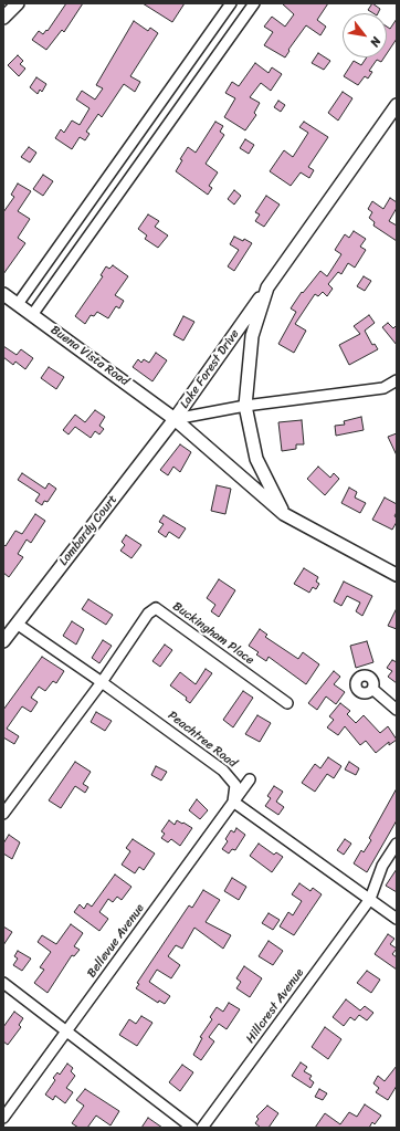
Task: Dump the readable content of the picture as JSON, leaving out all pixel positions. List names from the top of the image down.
{
  "streets": {
    "street": [
      "Buena Vista Road",
      "Lake Forest Drive",
      "Lombardy Court",
      "Buckingham Place",
      "Peachtree Road",
      "Bellevue Avenue",
      "Hillcrest Avenue"
    ]
  },
  "crossings": [
    ["Buena Vista Road", "Lake Forest Drive"],
    ["Buena Vista Road", "Lombardy Court"],
    ["Lake Forest Drive", "Lombardy Court"],
    ["Lombardy Court", "Peachtree Road"],
    ["Buckingham Place", "Peachtree Road"],
    ["Peachtree Road", "Bellevue Avenue"]
  ],
  "north": "bottom right"
}
